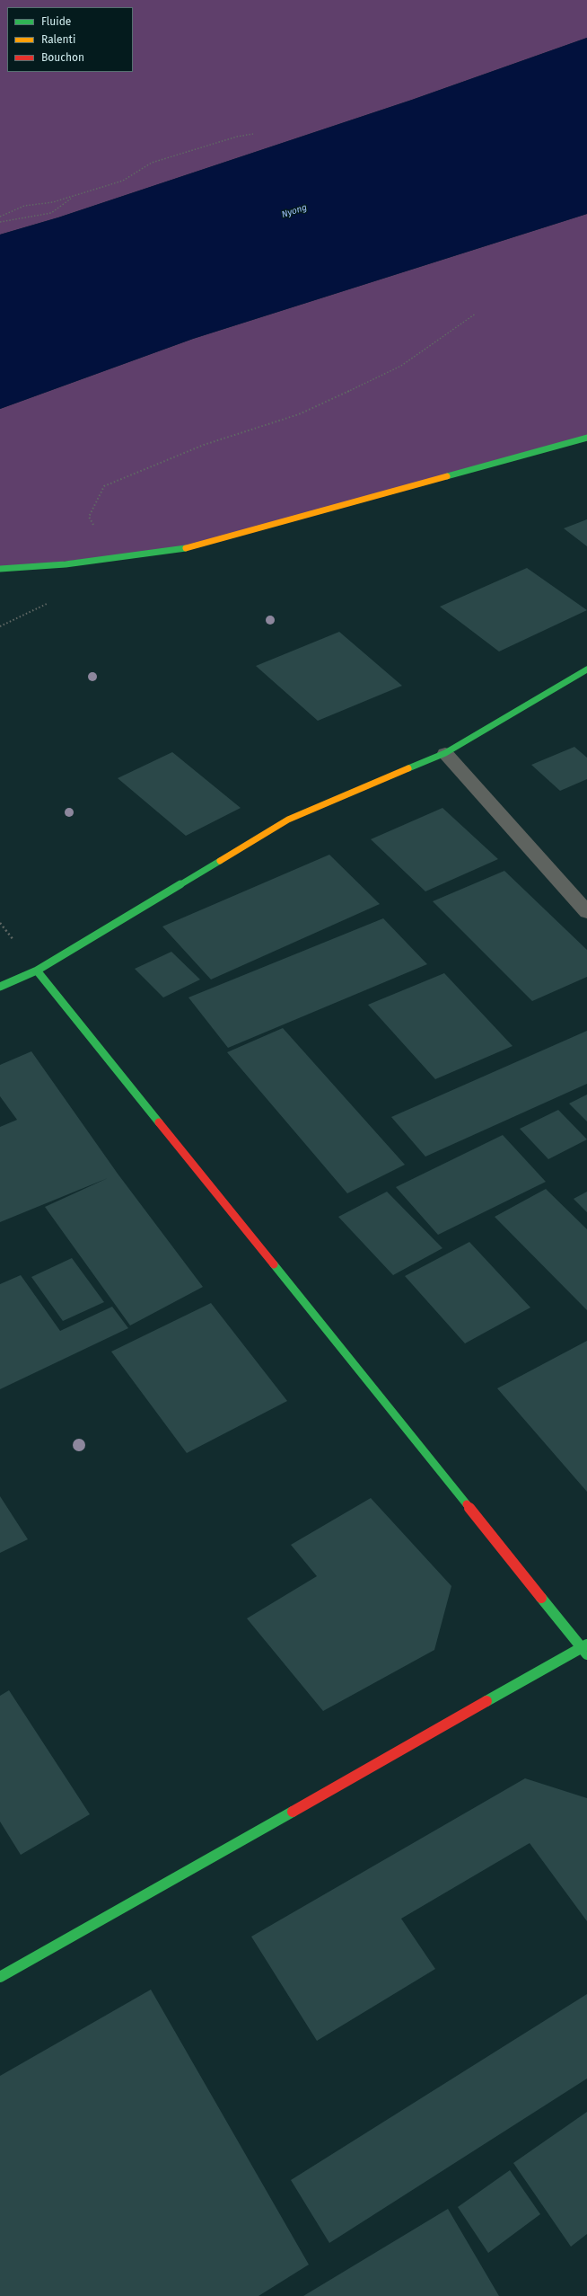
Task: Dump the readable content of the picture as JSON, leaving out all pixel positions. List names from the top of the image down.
{
  "water": ["Nyong"],
  "legend": ["Fluide", "Ralenti", "Bouchon"]
}
